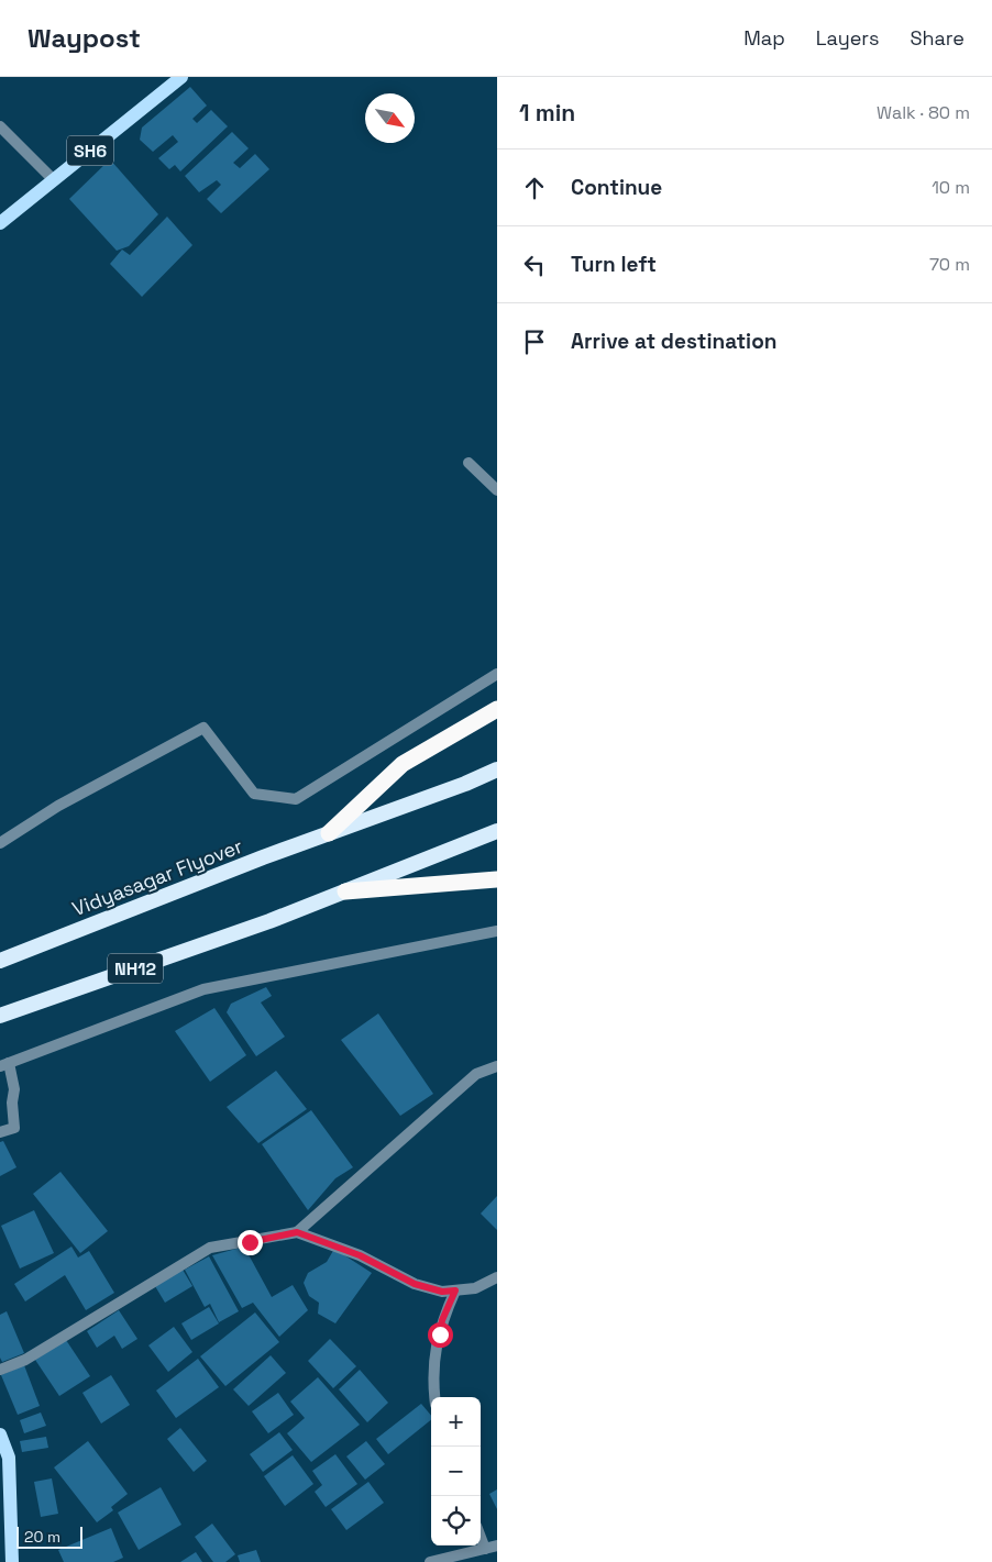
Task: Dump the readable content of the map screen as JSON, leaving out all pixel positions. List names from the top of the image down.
{
  "streets": {
    "highway": ["Vidyasagar Flyover", "NH12"],
    "main road": ["SH6"]
  },
  "scale_bar": "20 m",
  "north": "bottom right",
  "page": {
    "header": "Waypost",
    "nav": ["Map", "Layers", "Share"],
    "heading": ["1 min", "Walk · 80 m"],
    "list": [
      ["Continue", "10 m"],
      ["Turn left", "70 m"],
      "Arrive at destination"
    ],
    "map_buttons": ["+", "−"],
    "scale": "20 m"
  }
}
